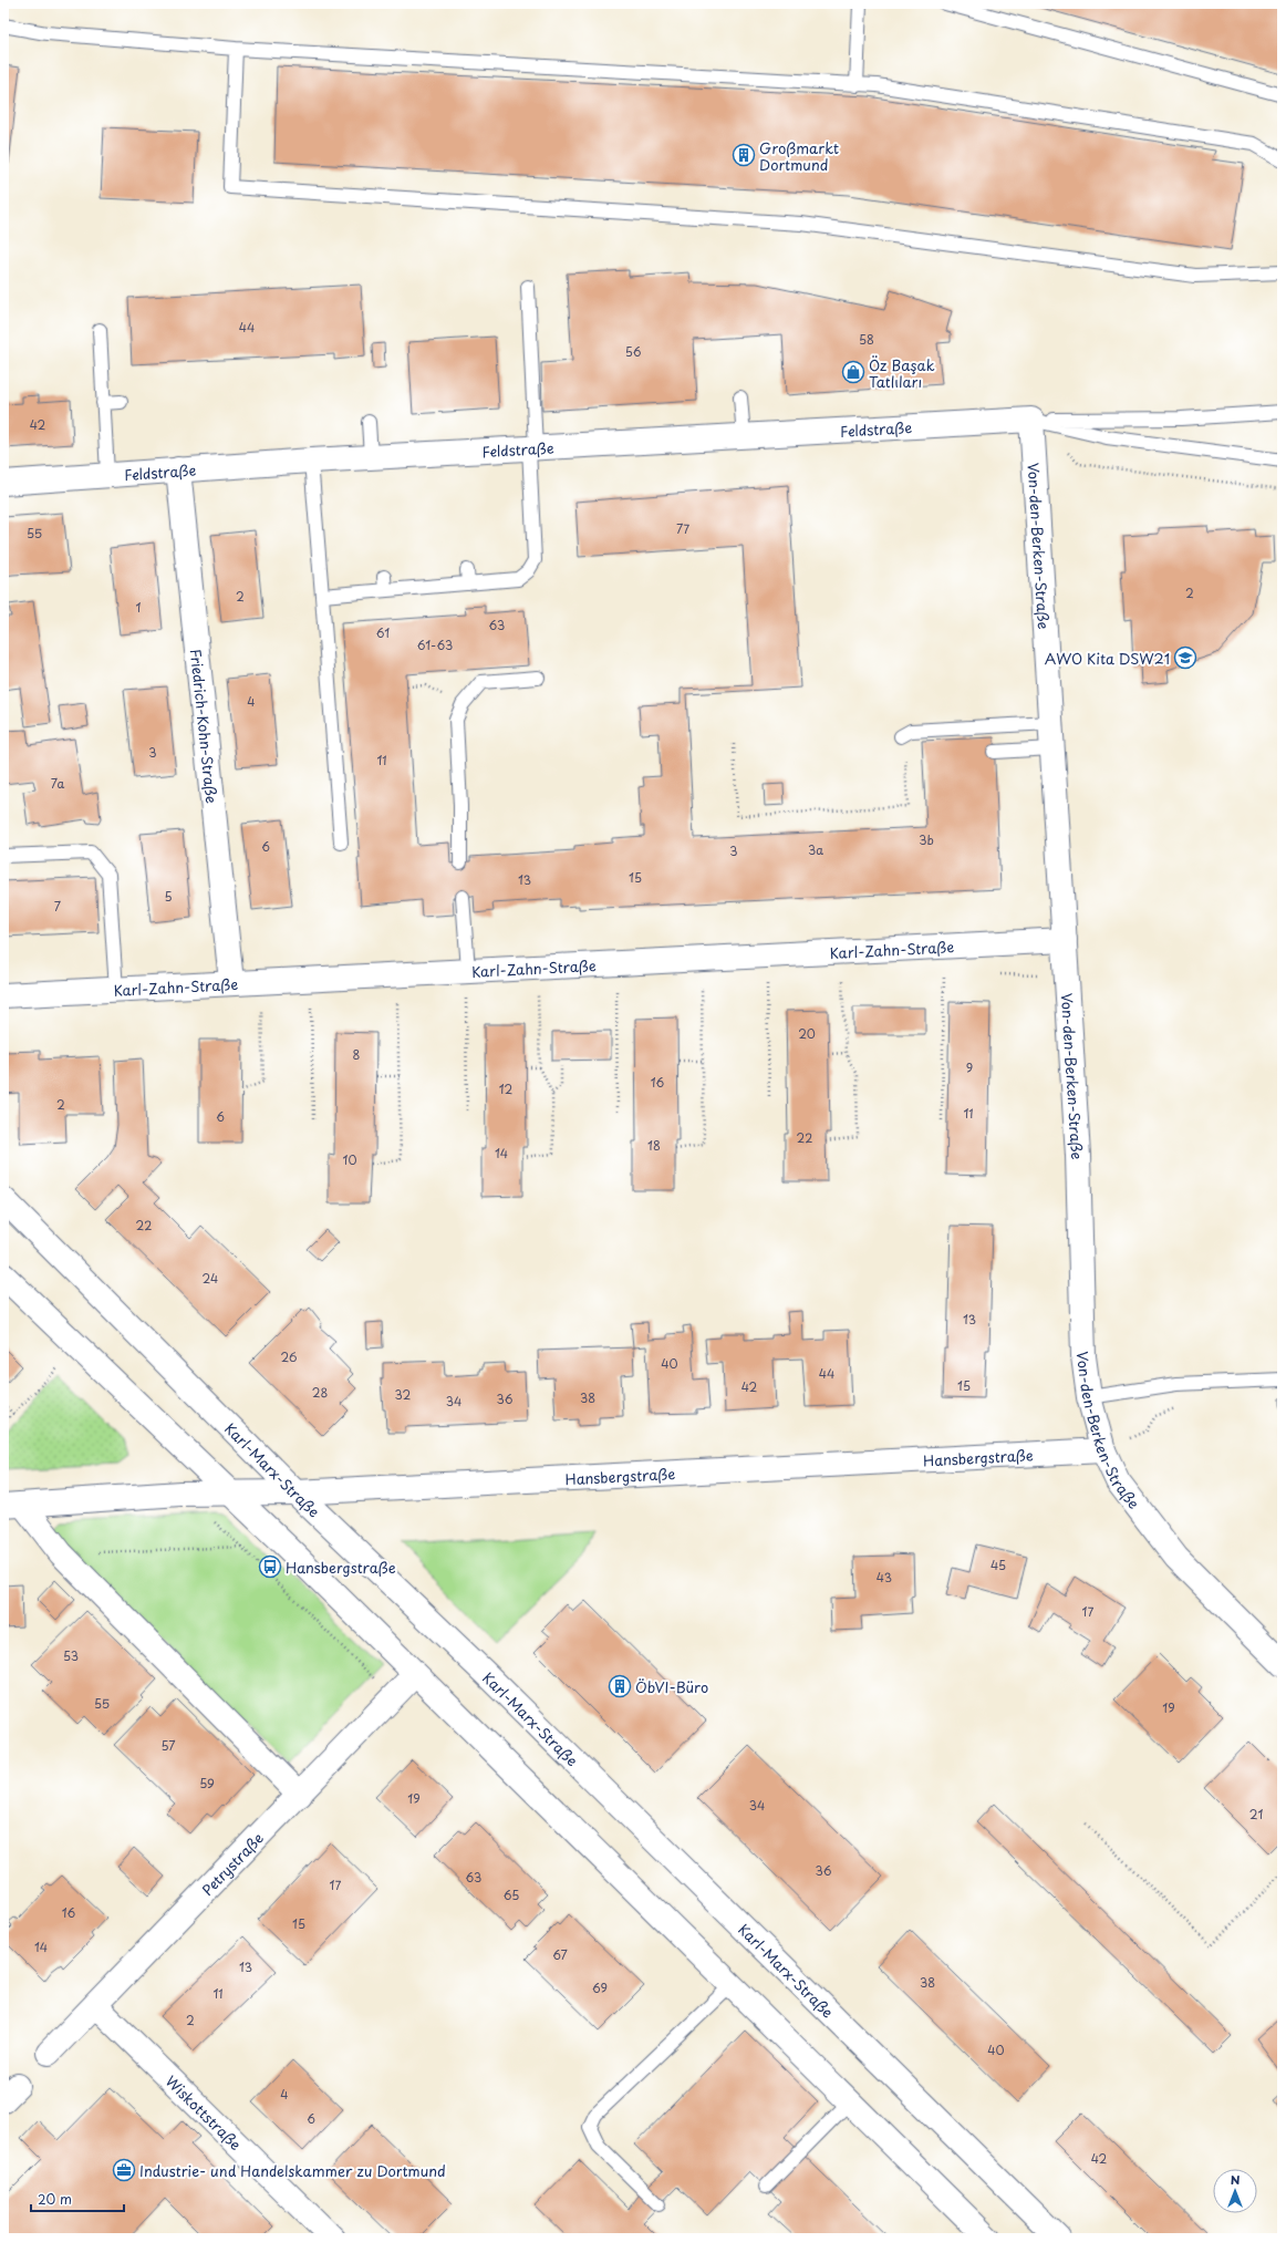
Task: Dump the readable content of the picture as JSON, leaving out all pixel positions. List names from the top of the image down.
{
  "streets": {
    "street": [
      "Feldstraße",
      "Von-den-Berken-Straße",
      "Friedrich-Kohn-Straße",
      "Karl-Zahn-Straße",
      "Hansbergstraße",
      "Karl-Marx-Straße",
      "Petrystraße",
      "Wiskottstraße"
    ]
  },
  "crossings": [
    ["Feldstraße", "Von-den-Berken-Straße"],
    ["Feldstraße", "Friedrich-Kohn-Straße"],
    ["Von-den-Berken-Straße", "Karl-Zahn-Straße"],
    ["Von-den-Berken-Straße", "Hansbergstraße"],
    ["Friedrich-Kohn-Straße", "Karl-Zahn-Straße"],
    ["Hansbergstraße", "Karl-Marx-Straße"],
    ["Petrystraße", "Wiskottstraße"]
  ],
  "places": {
    "building": ["Großmarkt Dortmund", "ÖbVI-Büro"],
    "shop": ["Öz Başak Tatlıları"],
    "school or university": ["AWO Kita DSW21"],
    "bus stop": ["Hansbergstraße"],
    "office": ["Industrie- und Handelskammer zu Dortmund"]
  },
  "house_numbers": [
    "44",
    "58",
    "56",
    "42",
    "77",
    "55",
    "2",
    "2",
    "1",
    "63",
    "61",
    "61-63",
    "4",
    "3",
    "11",
    "7a",
    "3b",
    "6",
    "3a",
    "3",
    "15",
    "13",
    "5",
    "7",
    "20",
    "8",
    "9",
    "16",
    "12",
    "2",
    "11",
    "6",
    "22",
    "18",
    "14",
    "10",
    "22",
    "24",
    "13",
    "26",
    "40",
    "44",
    "15",
    "42",
    "28",
    "32",
    "38",
    "36",
    "34",
    "45",
    "43",
    "17",
    "53",
    "55",
    "19",
    "57",
    "59",
    "19",
    "34",
    "21",
    "36",
    "63",
    "17",
    "65",
    "16",
    "15",
    "14",
    "67",
    "13",
    "38",
    "69",
    "11",
    "2",
    "40",
    "4",
    "6",
    "42"
  ],
  "scale_bar": "20 m",
  "north": "top"
}
